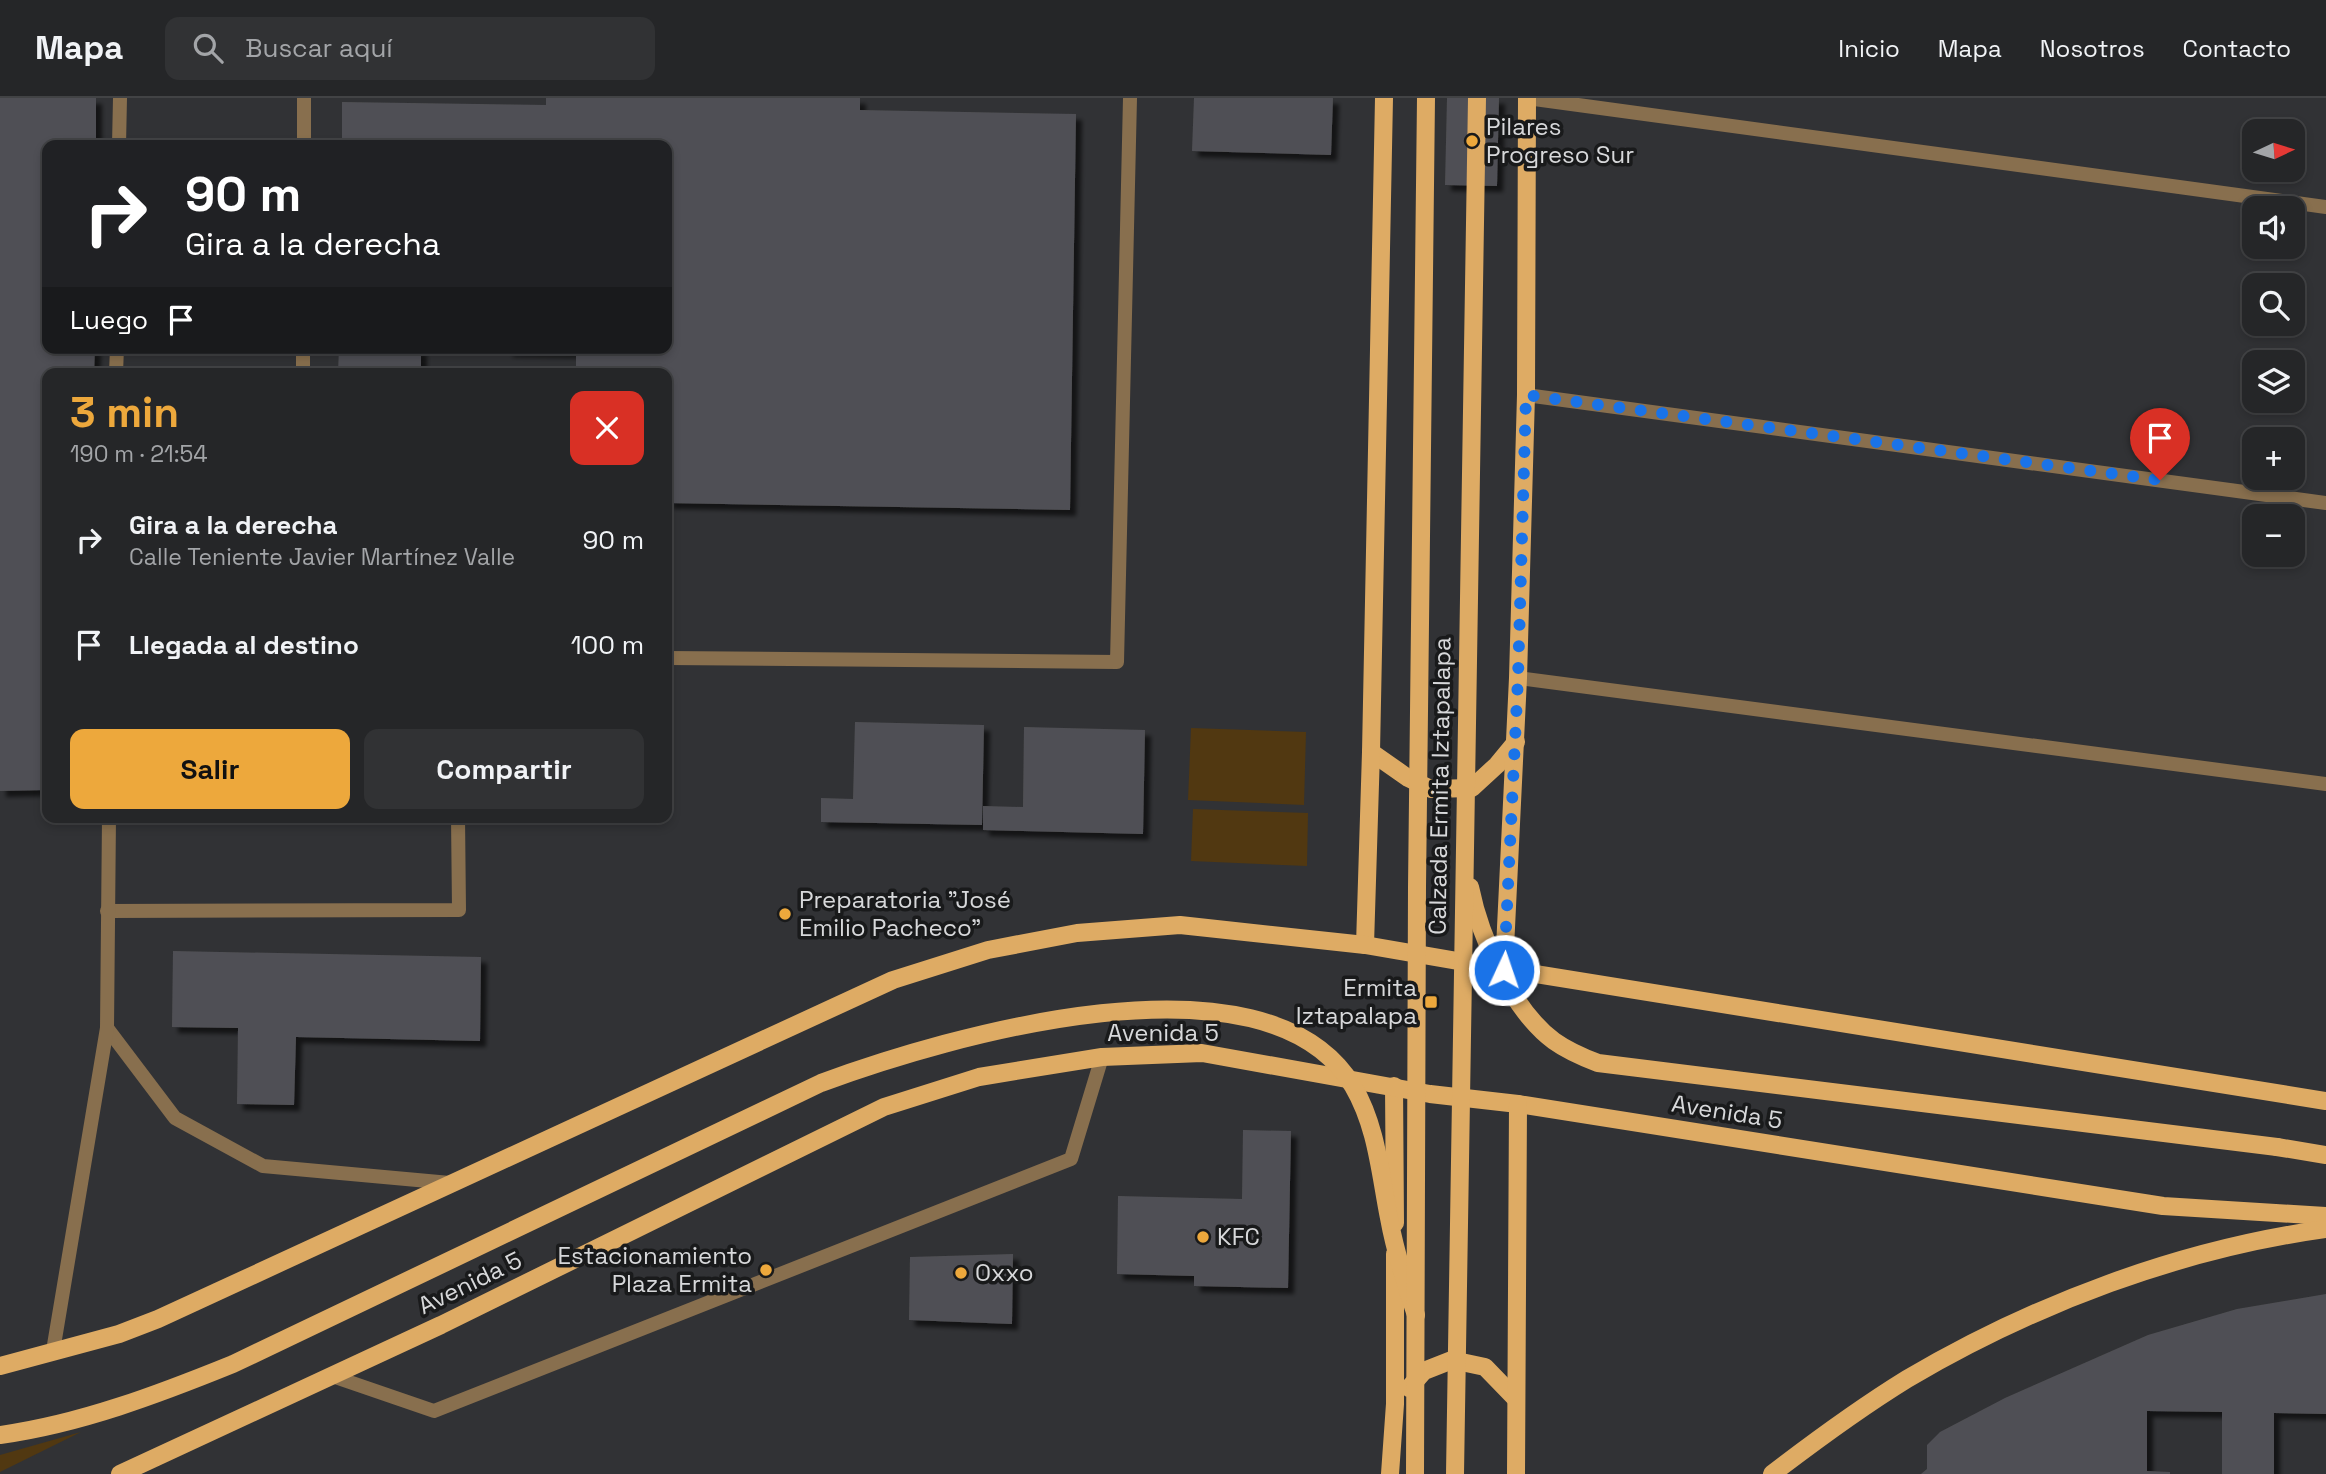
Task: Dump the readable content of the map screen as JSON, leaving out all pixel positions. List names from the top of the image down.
{
  "streets": {
    "main road": ["Calzada Ermita Iztapalapa", "Avenida 5"]
  },
  "places": {
    "other": [
      "Pilares Progreso Sur",
      "Preparatoria \"José Emilio Pacheco\"",
      "KFC",
      "Estacionamiento Plaza Ermita",
      "Oxxo"
    ],
    "transit": ["Ermita Iztapalapa"]
  },
  "north": "right",
  "page": {
    "header": "Mapa",
    "search": "Buscar aquí",
    "nav": [
      "Inicio",
      "Mapa",
      "Nosotros",
      "Contacto"
    ],
    "map_buttons": ["+", "−"],
    "turn": ["90 m", "Gira a la derecha"],
    "then": "Luego",
    "heading": ["3 min", "190 m · 21:54"],
    "list": [
      {
        "name": "Gira a la derecha",
        "note": "Calle Teniente Javier Martínez Valle",
        "value": "90 m"
      },
      {
        "name": "Llegada al destino",
        "value": "100 m"
      }
    ],
    "buttons": ["Salir", "Compartir"]
  }
}
